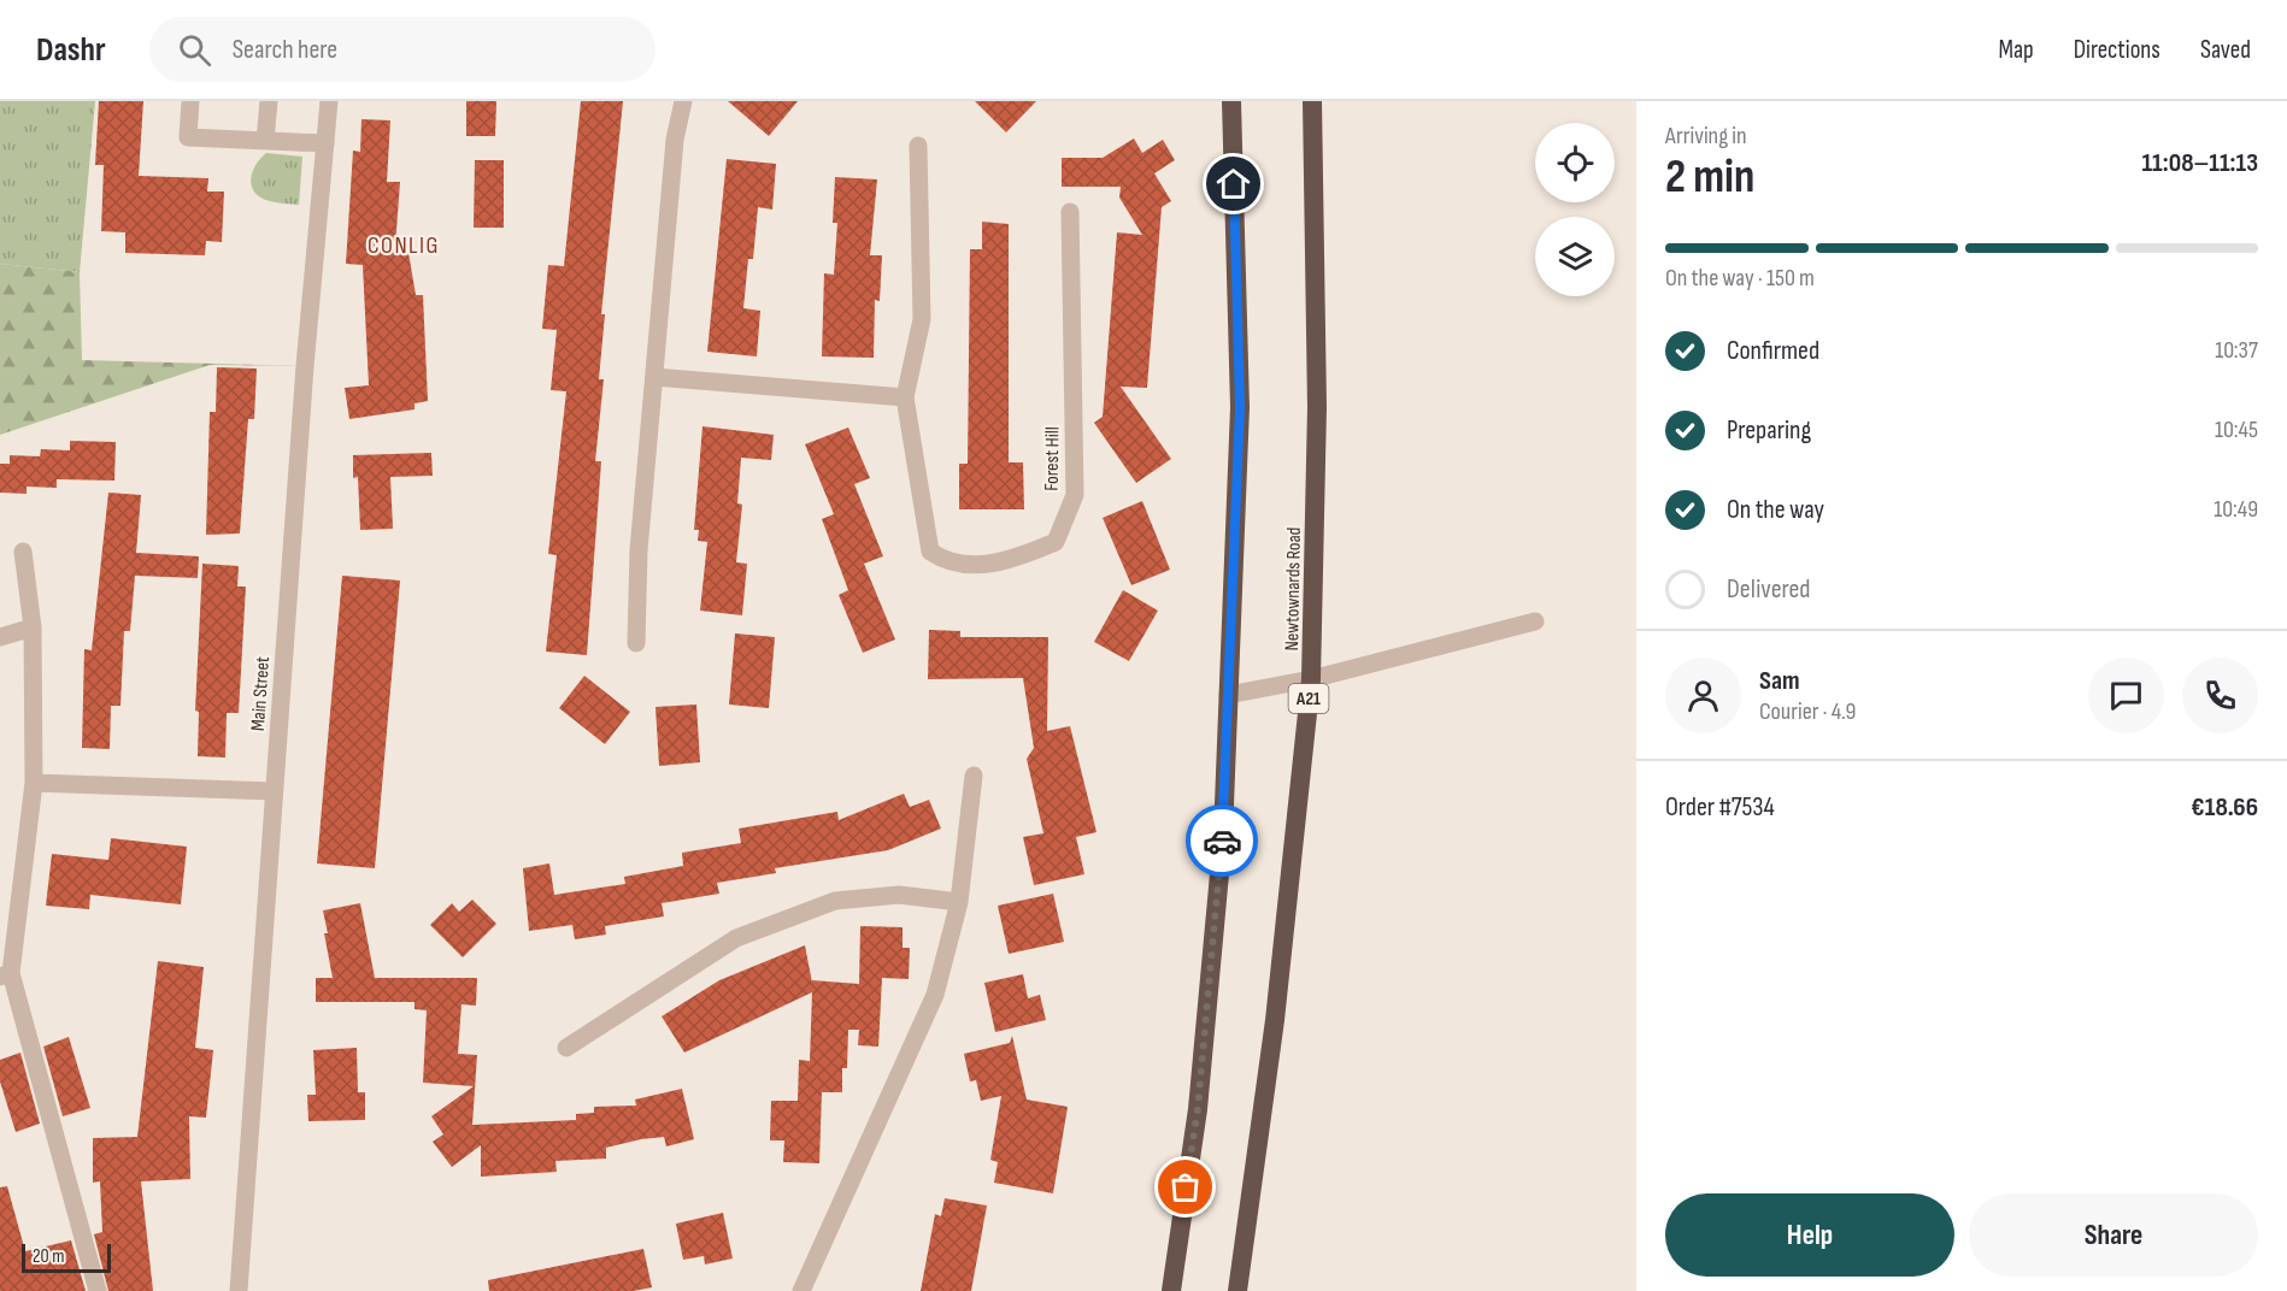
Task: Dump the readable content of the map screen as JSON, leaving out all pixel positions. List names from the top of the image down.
{
  "streets": {
    "highway": ["Newtownards Road", "A21"],
    "street": ["Forest Hill", "Main Street"]
  },
  "districts": ["CONLIG"],
  "scale_bar": "20 m",
  "page": {
    "header": "Dashr",
    "search": "Search here",
    "nav": ["Map", "Directions", "Saved"],
    "heading": ["2 min", "Arriving in", "11:08–11:13"],
    "panel": [
      "Sam",
      "Courier · 4.9",
      "Order #7534",
      "€18.66"
    ],
    "bar": "On the way · 150 m",
    "list": [
      ["Confirmed", "10:37"],
      ["Preparing", "10:45"],
      ["On the way", "10:49"],
      "Delivered"
    ],
    "buttons": ["Help", "Share"],
    "scale": "20 m"
  }
}
